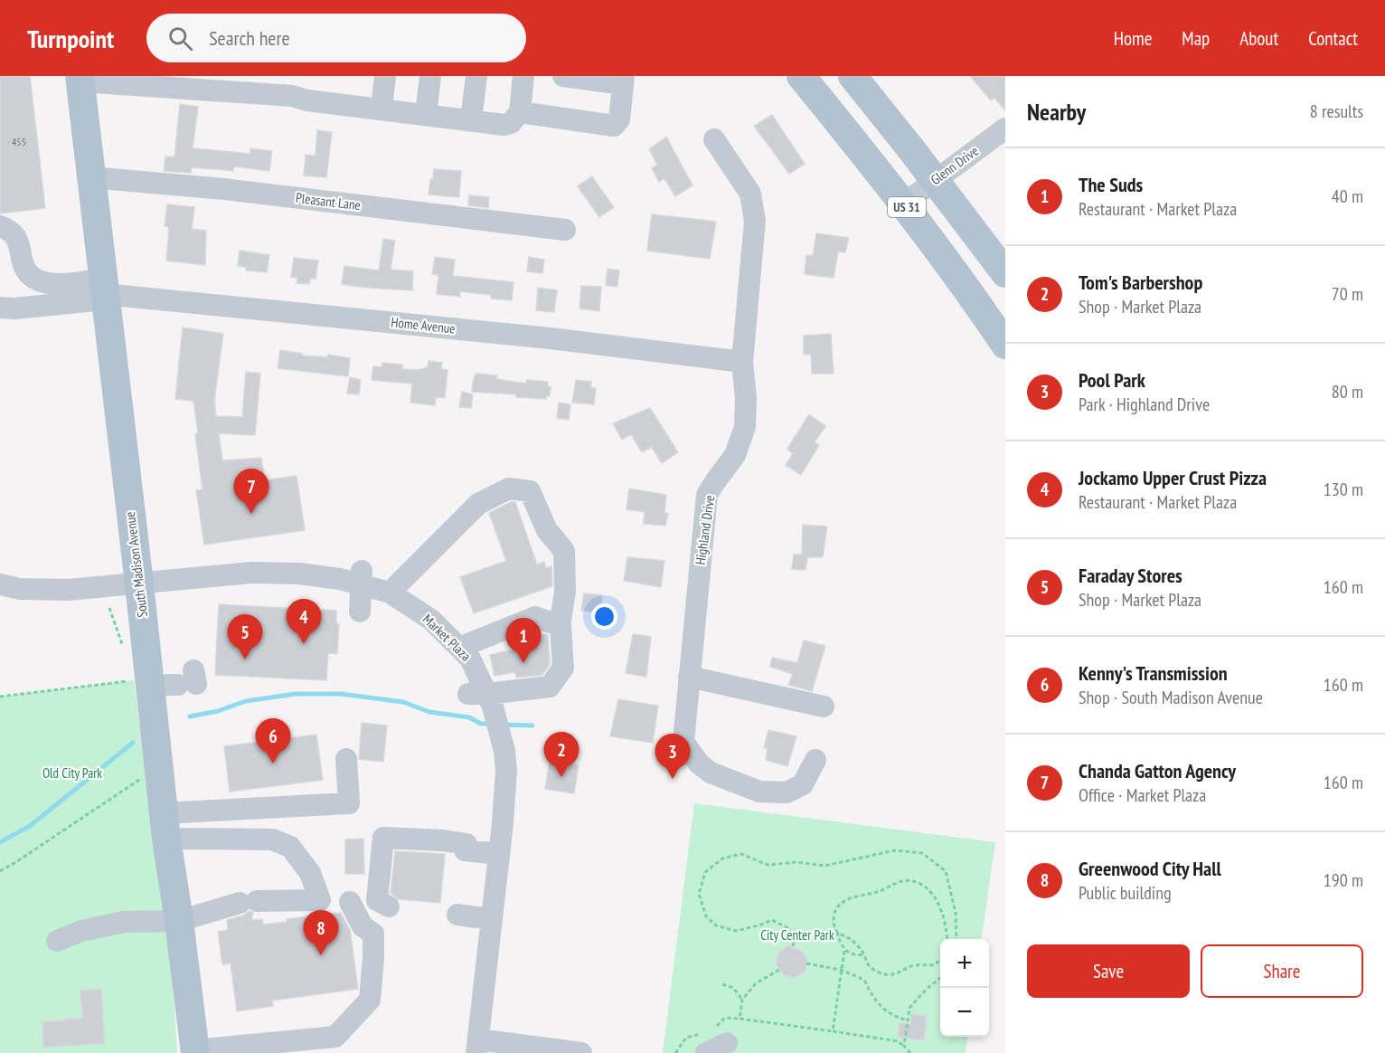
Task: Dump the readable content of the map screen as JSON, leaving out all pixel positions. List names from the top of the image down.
{
  "streets": {
    "main road": ["US 31", "South Madison Avenue"],
    "street": [
      "Glenn Drive",
      "Pleasant Lane",
      "Home Avenue",
      "Highland Drive",
      "Market Plaza"
    ]
  },
  "crossings": [
    ["Glenn Drive", "US 31"],
    ["Pleasant Lane", "South Madison Avenue"],
    ["Home Avenue", "Highland Drive"],
    ["Home Avenue", "South Madison Avenue"],
    ["South Madison Avenue", "Market Plaza"]
  ],
  "parks": ["Old City Park", "City Center Park"],
  "house_numbers": ["455"],
  "page": {
    "header": "Turnpoint",
    "search": "Search here",
    "nav": [
      "Home",
      "Map",
      "About",
      "Contact"
    ],
    "heading": ["Nearby", "8 results"],
    "list": [
      {
        "mark": "1",
        "name": "The Suds",
        "note": "Restaurant · Market Plaza",
        "value": "40 m"
      },
      {
        "mark": "2",
        "name": "Tom's Barbershop",
        "note": "Shop · Market Plaza",
        "value": "70 m"
      },
      {
        "mark": "3",
        "name": "Pool Park",
        "note": "Park · Highland Drive",
        "value": "80 m"
      },
      {
        "mark": "4",
        "name": "Jockamo Upper Crust Pizza",
        "note": "Restaurant · Market Plaza",
        "value": "130 m"
      },
      {
        "mark": "5",
        "name": "Faraday Stores",
        "note": "Shop · Market Plaza",
        "value": "160 m"
      },
      {
        "mark": "6",
        "name": "Kenny's Transmission",
        "note": "Shop · South Madison Avenue",
        "value": "160 m"
      },
      {
        "mark": "7",
        "name": "Chanda Gatton Agency",
        "note": "Office · Market Plaza",
        "value": "160 m"
      },
      {
        "mark": "8",
        "name": "Greenwood City Hall",
        "note": "Public building",
        "value": "190 m"
      }
    ],
    "pins": [
      "7",
      "4",
      "5",
      "1",
      "6",
      "2",
      "3",
      "8"
    ],
    "buttons": ["Save", "Share"],
    "map_buttons": ["+", "−"]
  }
}
